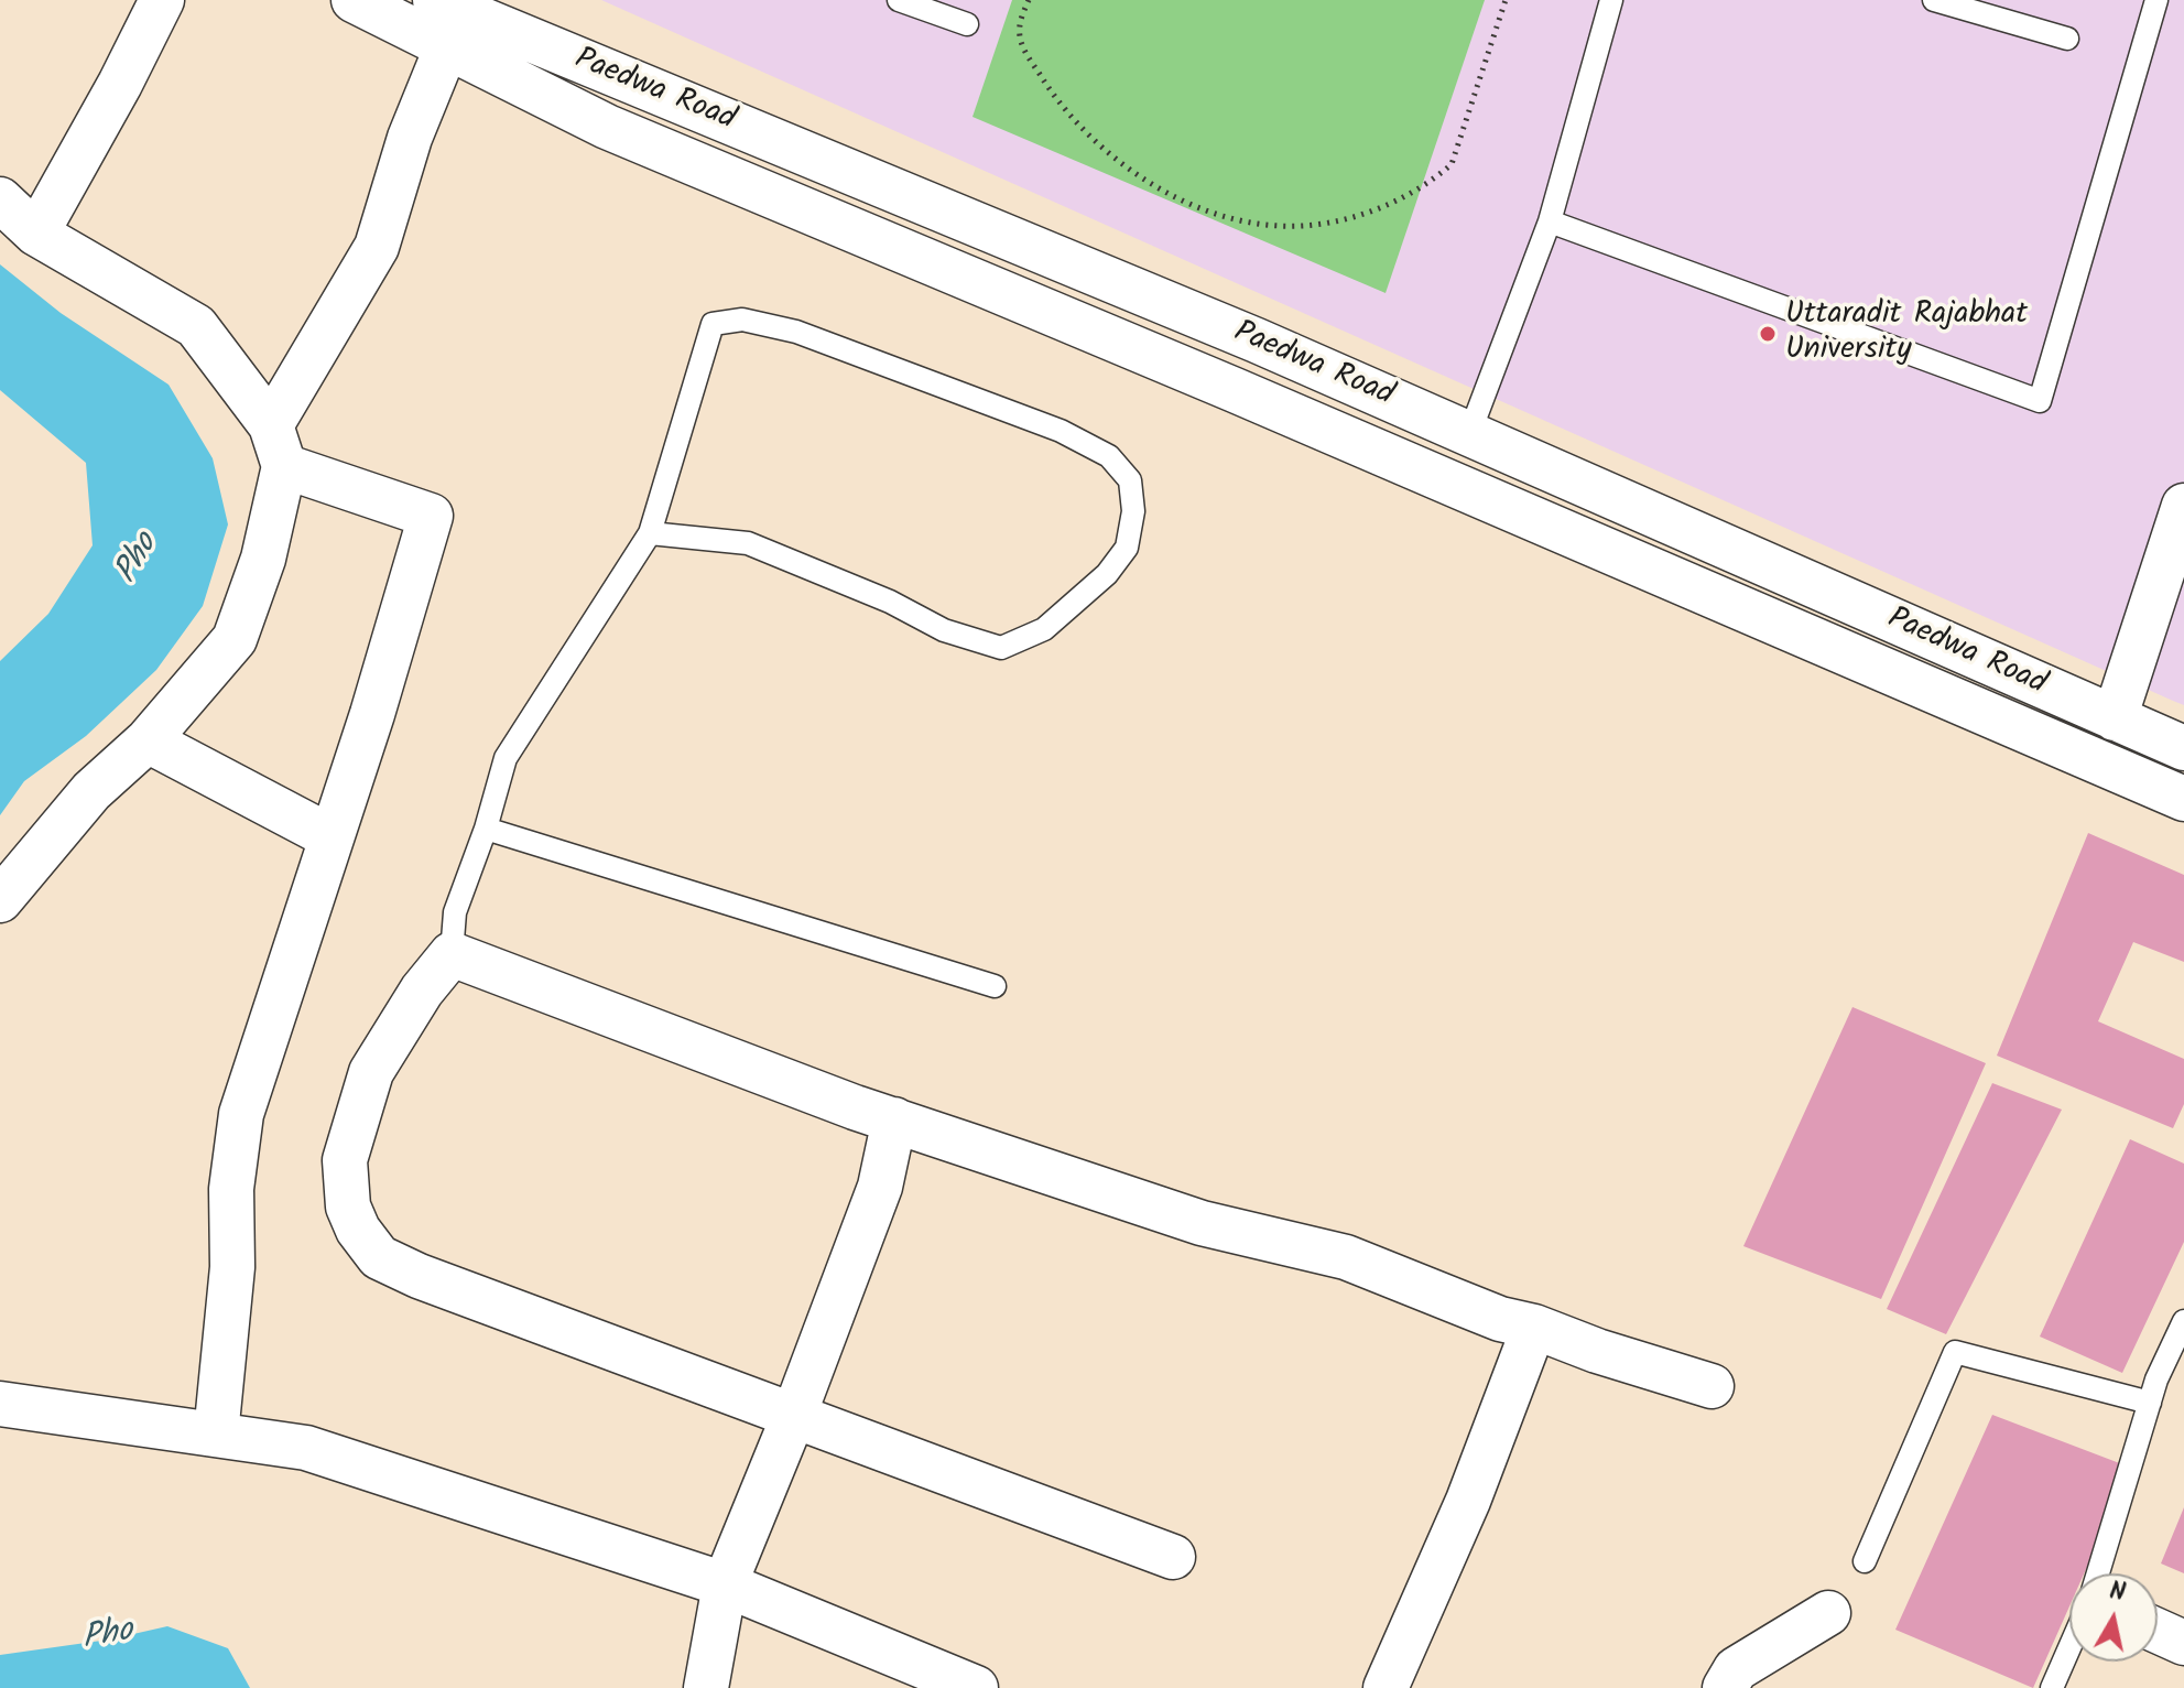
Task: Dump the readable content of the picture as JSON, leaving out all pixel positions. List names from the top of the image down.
{
  "streets": {
    "street": ["Paedwa Road"]
  },
  "water": ["Pho"],
  "places": ["Uttaradit Rajabhat University"],
  "north": "top"
}
